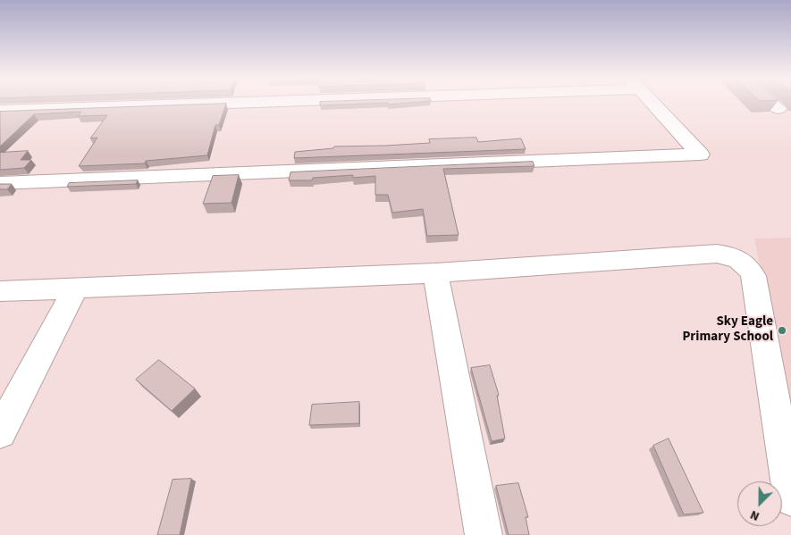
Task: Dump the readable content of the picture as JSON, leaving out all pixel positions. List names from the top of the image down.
{
  "places": ["Sky Eagle Primary School"],
  "north": "bottom left"
}
